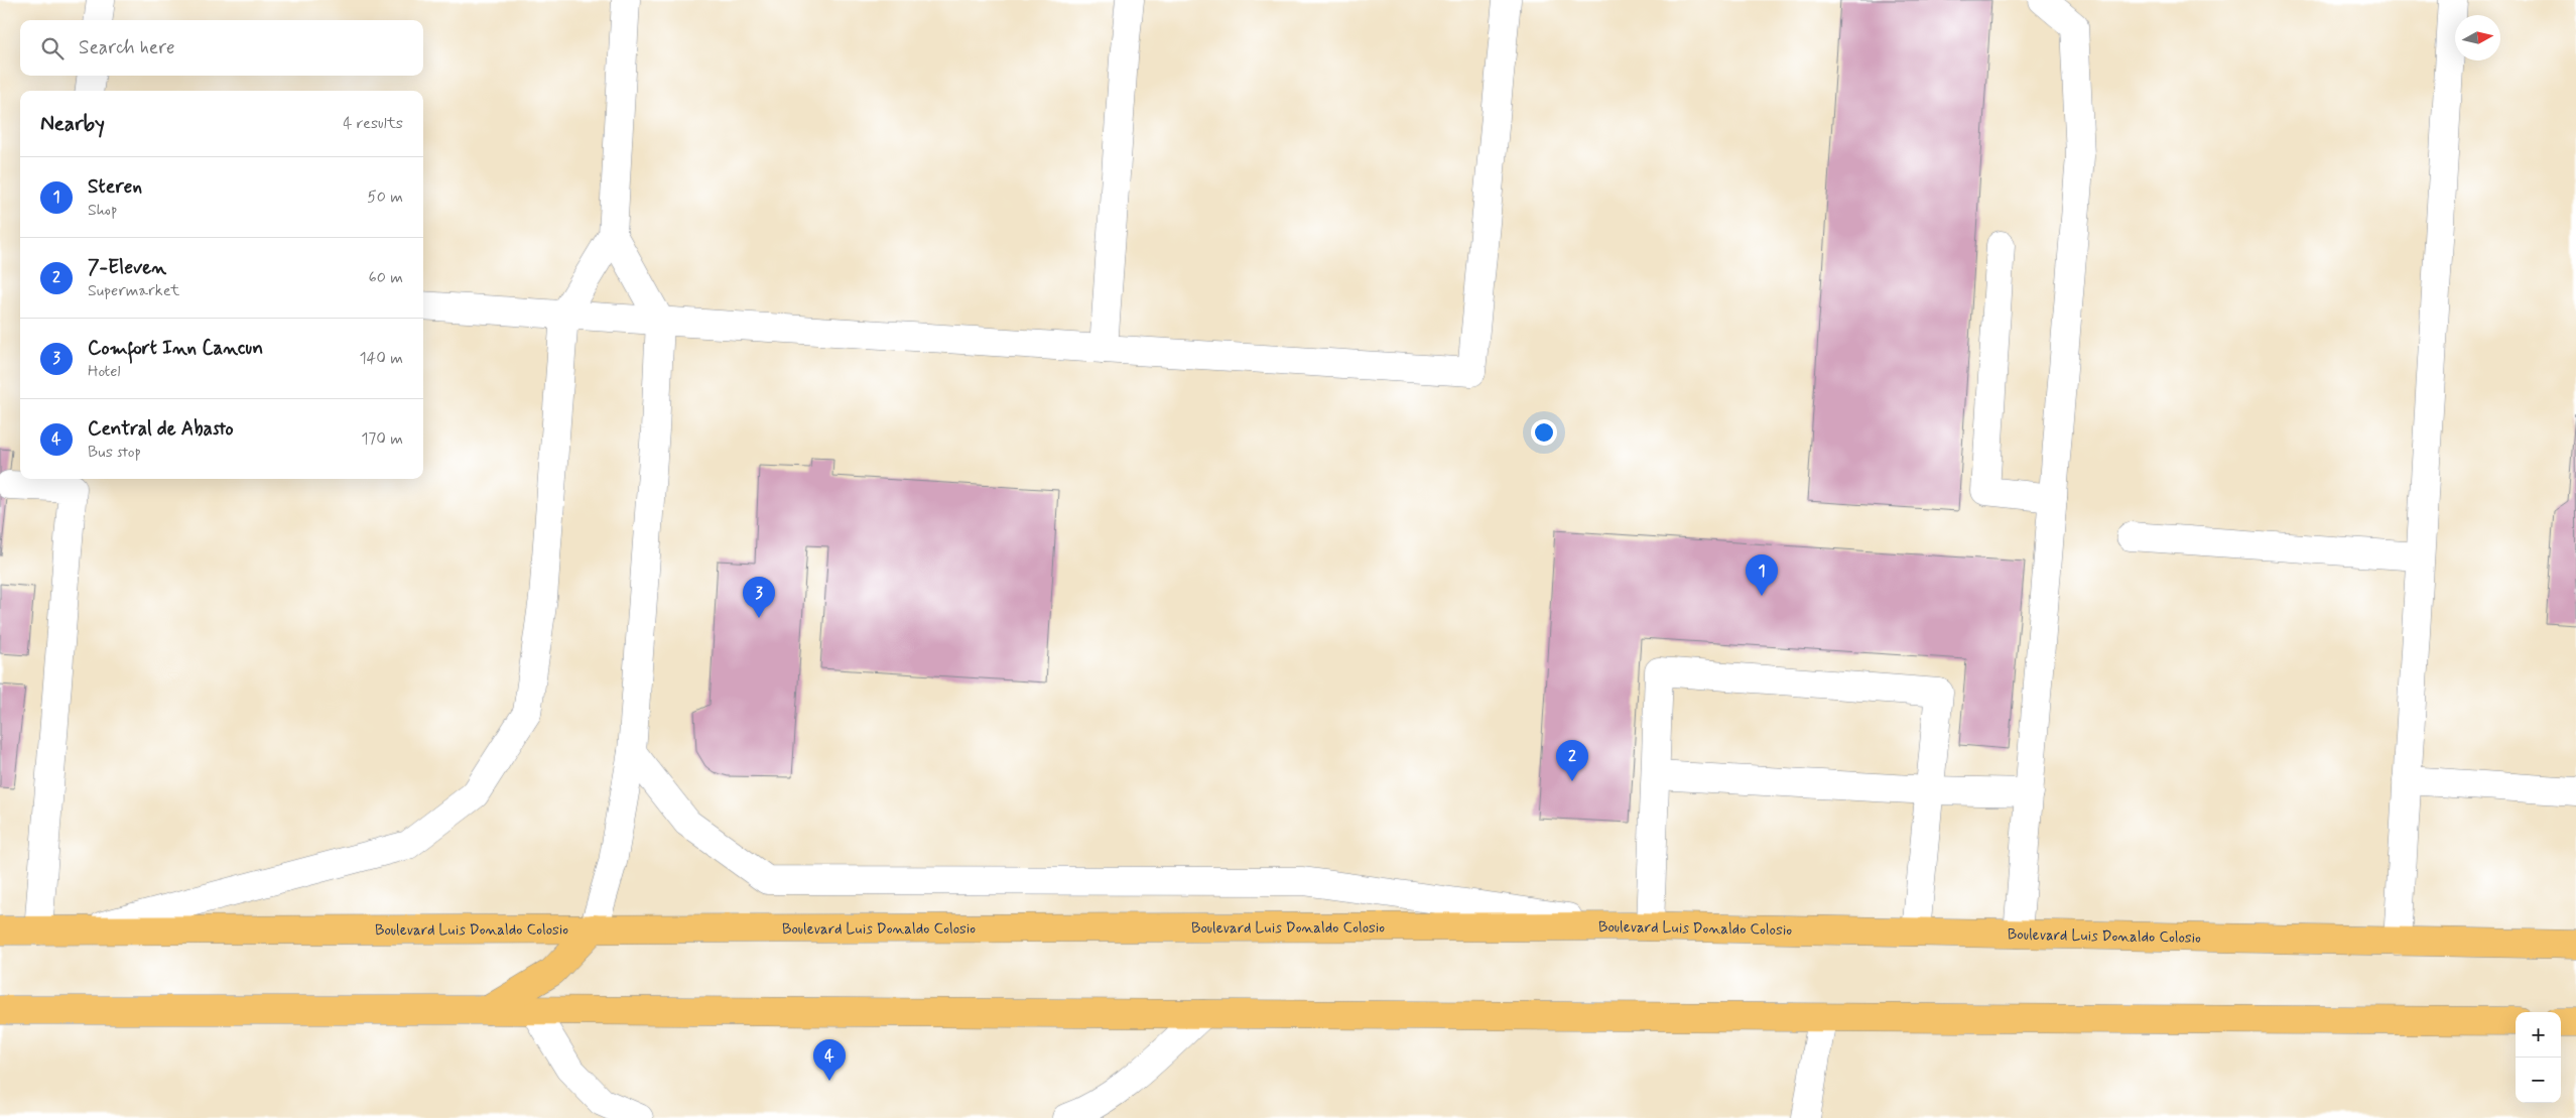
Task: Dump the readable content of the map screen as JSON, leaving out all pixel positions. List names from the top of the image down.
{
  "streets": {
    "main road": ["Boulevard Luis Donaldo Colosio"]
  },
  "north": "right",
  "page": {
    "search": "Search here",
    "heading": ["Nearby", "4 results"],
    "list": [
      {
        "mark": "1",
        "name": "Steren",
        "note": "Shop",
        "value": "50 m"
      },
      {
        "mark": "2",
        "name": "7-Eleven",
        "note": "Supermarket",
        "value": "60 m"
      },
      {
        "mark": "3",
        "name": "Comfort Inn Cancun",
        "note": "Hotel",
        "value": "140 m"
      },
      {
        "mark": "4",
        "name": "Central de Abasto",
        "note": "Bus stop",
        "value": "170 m"
      }
    ],
    "pins": [
      "1",
      "3",
      "2",
      "4"
    ],
    "map_buttons": ["+", "−"]
  }
}
